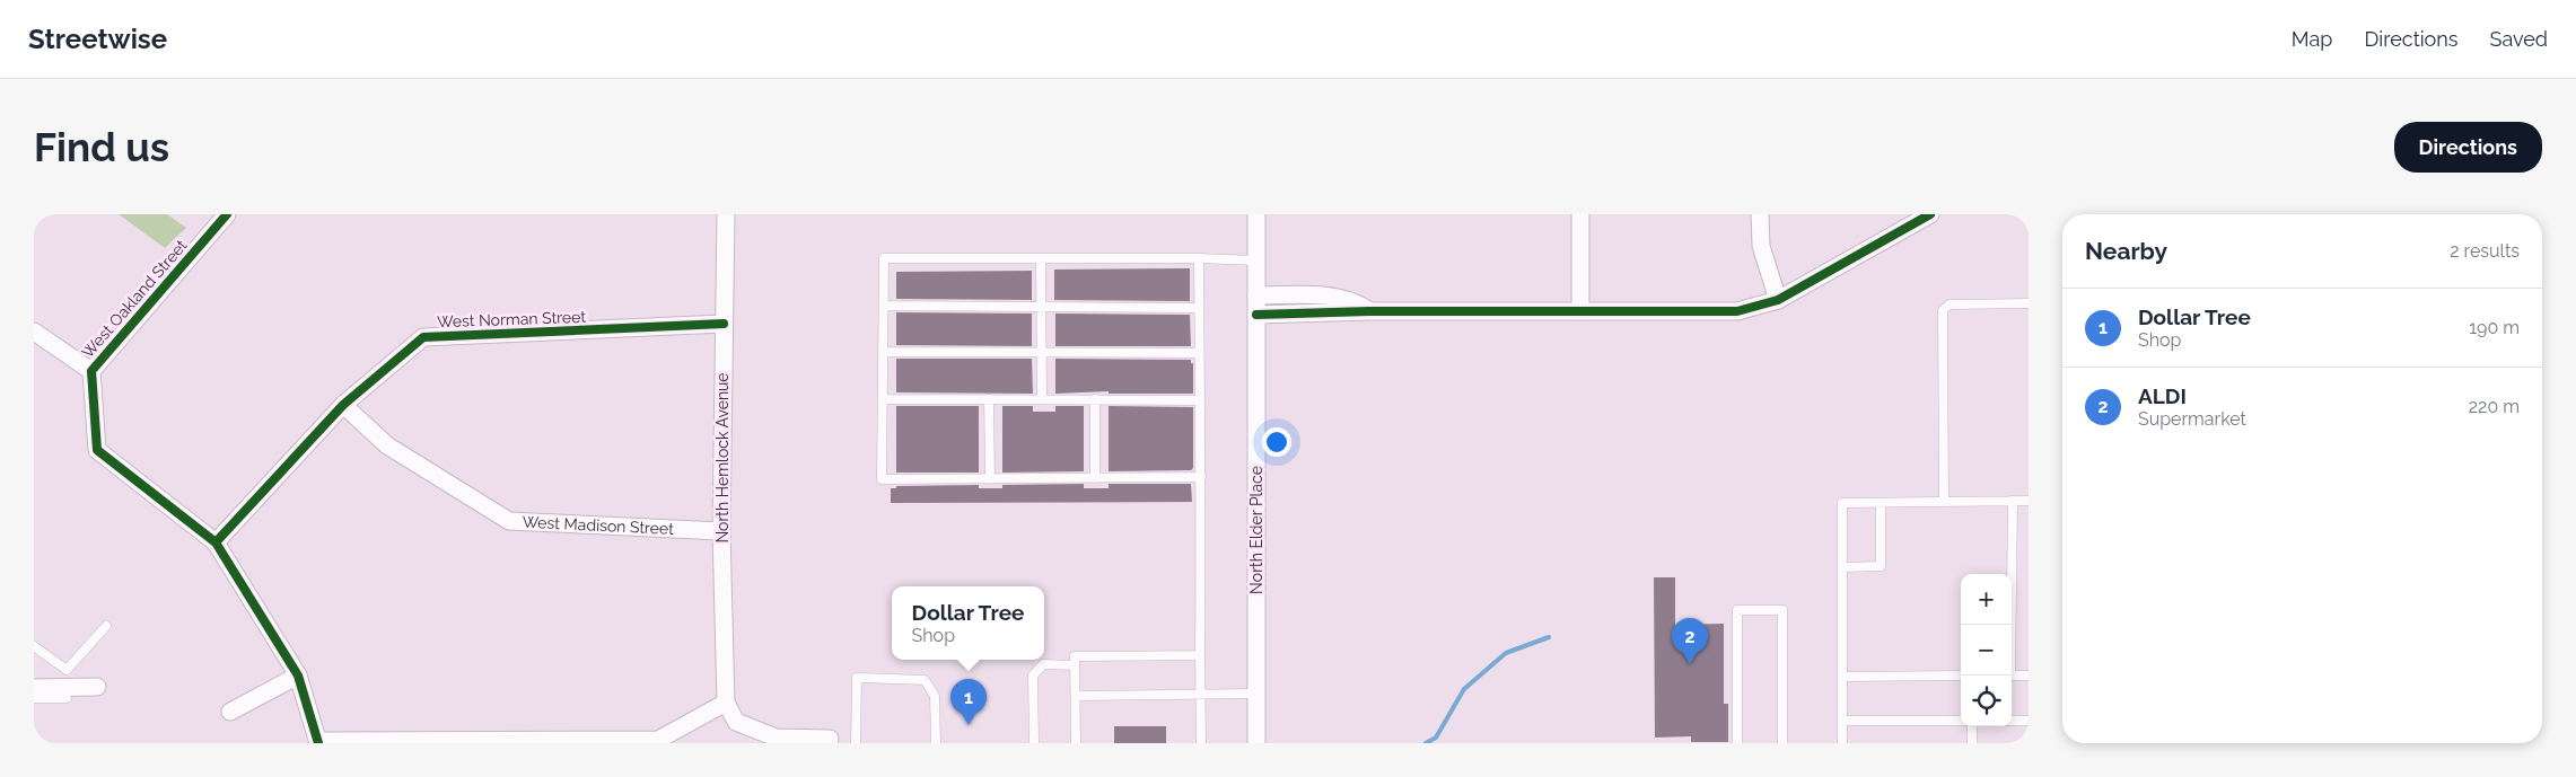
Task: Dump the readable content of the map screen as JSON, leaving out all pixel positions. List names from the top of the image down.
{
  "streets": {
    "street": [
      "West Oakland Street",
      "West Norman Street",
      "North Hemlock Avenue",
      "West Madison Street",
      "North Elder Place"
    ]
  },
  "crossings": [
    ["West Oakland Street", "West Norman Street"],
    ["West Norman Street", "North Hemlock Avenue"],
    ["West Norman Street", "West Madison Street"],
    ["North Hemlock Avenue", "West Madison Street"]
  ],
  "page": {
    "header": "Streetwise",
    "nav": ["Map", "Directions", "Saved"],
    "buttons": "Directions",
    "title": "Find us",
    "heading": ["Nearby", "2 results"],
    "list": [
      {
        "mark": "1",
        "name": "Dollar Tree",
        "note": "Shop",
        "value": "190 m"
      },
      {
        "mark": "2",
        "name": "ALDI",
        "note": "Supermarket",
        "value": "220 m"
      }
    ],
    "map_buttons": ["+", "−"],
    "popup": ["Dollar Tree", "Shop"],
    "pins": ["2", "1"]
  }
}
